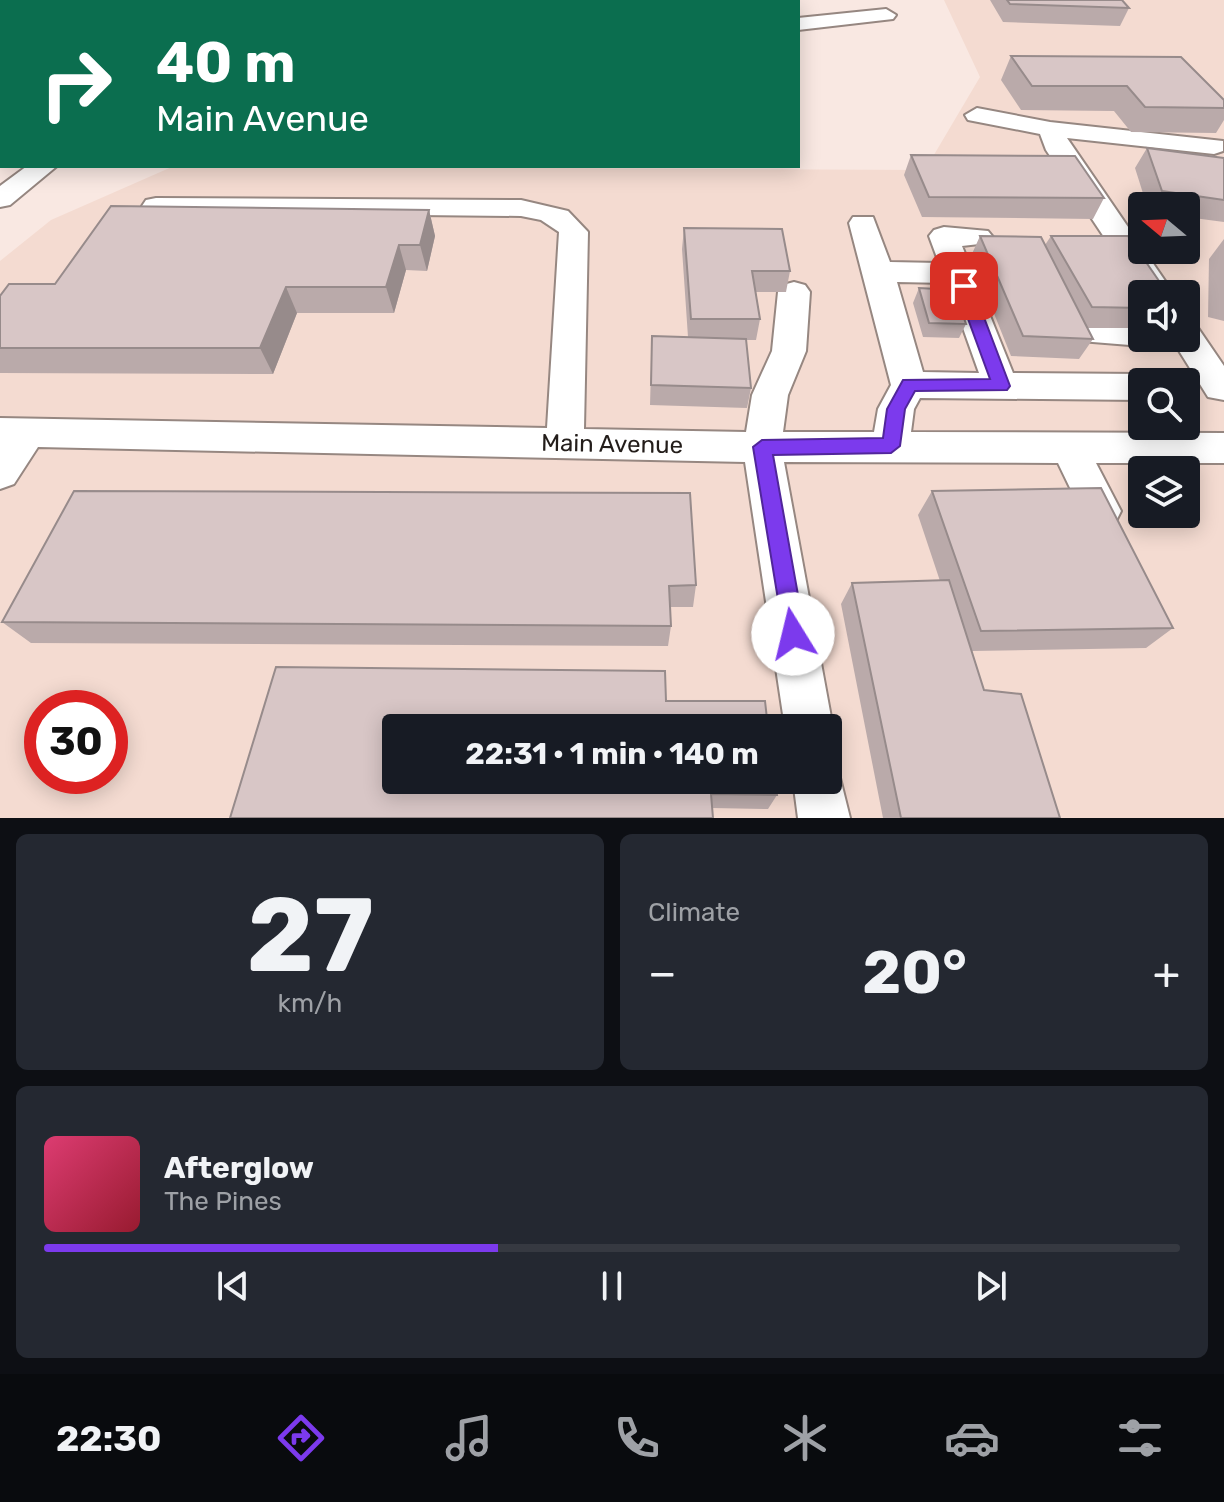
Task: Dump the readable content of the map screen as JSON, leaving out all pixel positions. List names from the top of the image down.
{
  "streets": {
    "street": ["Main Avenue"]
  },
  "north": "left",
  "page": {
    "turn": ["40 m", "Main Avenue"],
    "limit": "30",
    "trip": "22:31 · 1 min · 140 m",
    "tile": [
      ["27", "km/h"],
      "Climate"
    ],
    "heat": ["−", "20°", "+"],
    "song": ["Afterglow", "The Pines"],
    "tabs": "22:30"
  }
}
